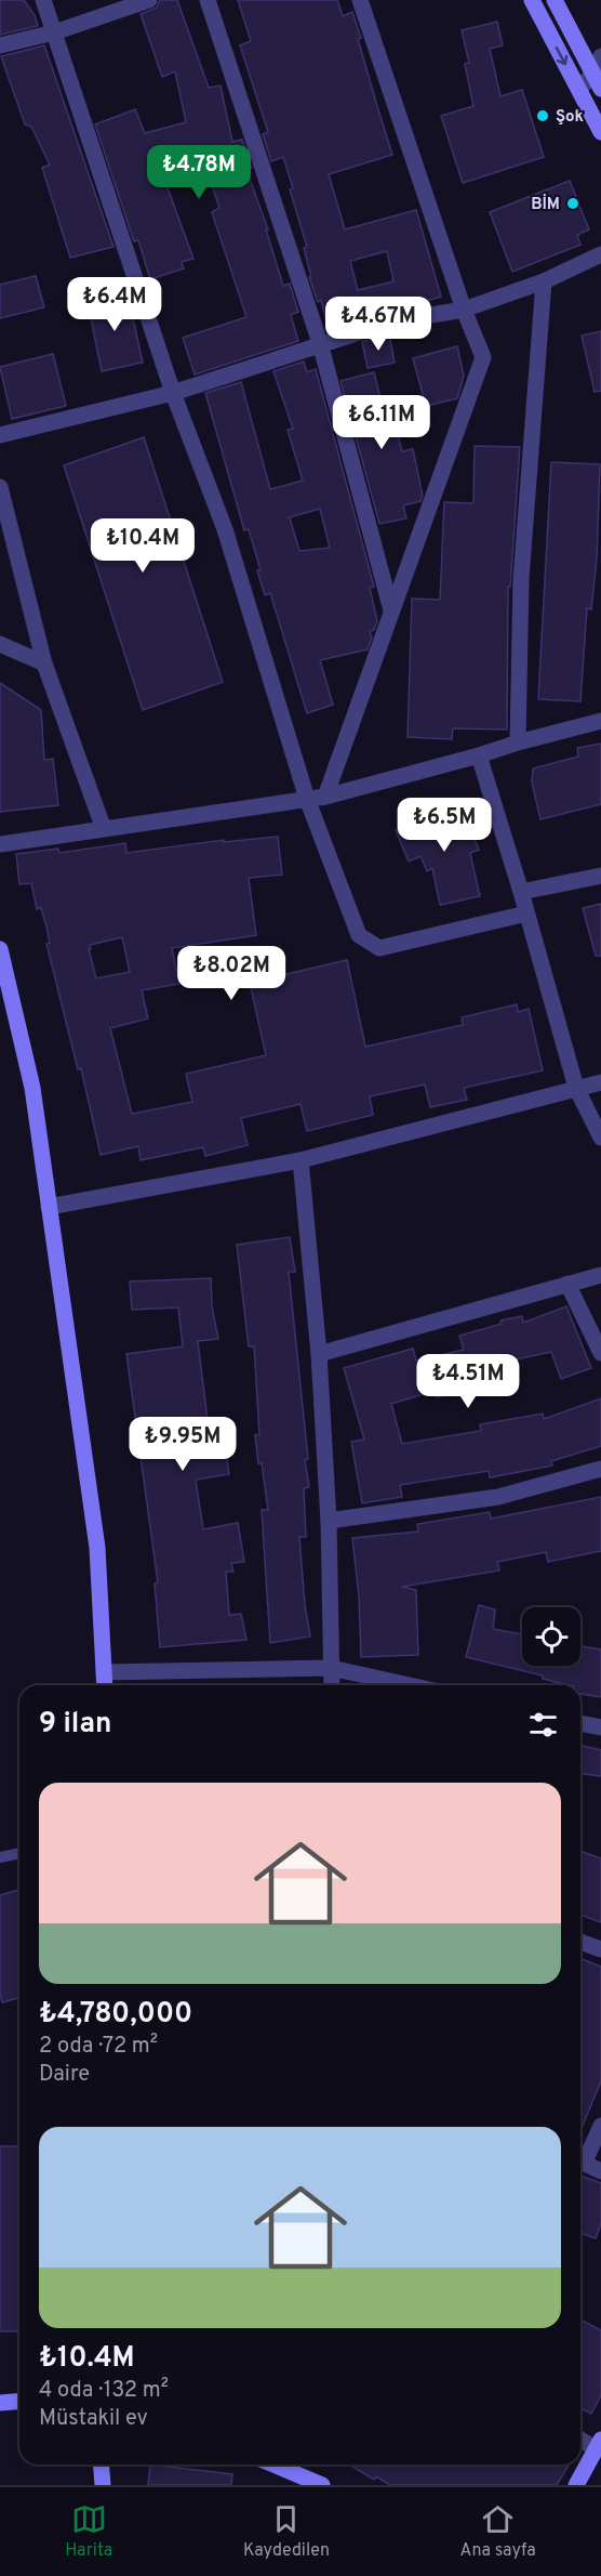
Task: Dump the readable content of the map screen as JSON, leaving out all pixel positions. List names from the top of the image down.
{
  "places": ["Şok", "BİM"],
  "page": {
    "price": [
      "₺4.78M",
      "₺6.4M",
      "₺4.67M",
      "₺6.11M",
      "₺10.4M",
      "₺6.5M",
      "₺8.02M",
      "₺4.51M",
      "₺9.95M"
    ],
    "heading": "9 ilan",
    "list": [
      {
        "name": "₺4,780,000",
        "note": "2 oda · 72 m² · Daire"
      },
      {
        "name": "₺10.4M",
        "note": "4 oda · 132 m² · Müstakil ev"
      }
    ],
    "tabs": ["Harita", "Kaydedilen", "Ana sayfa"]
  }
}
